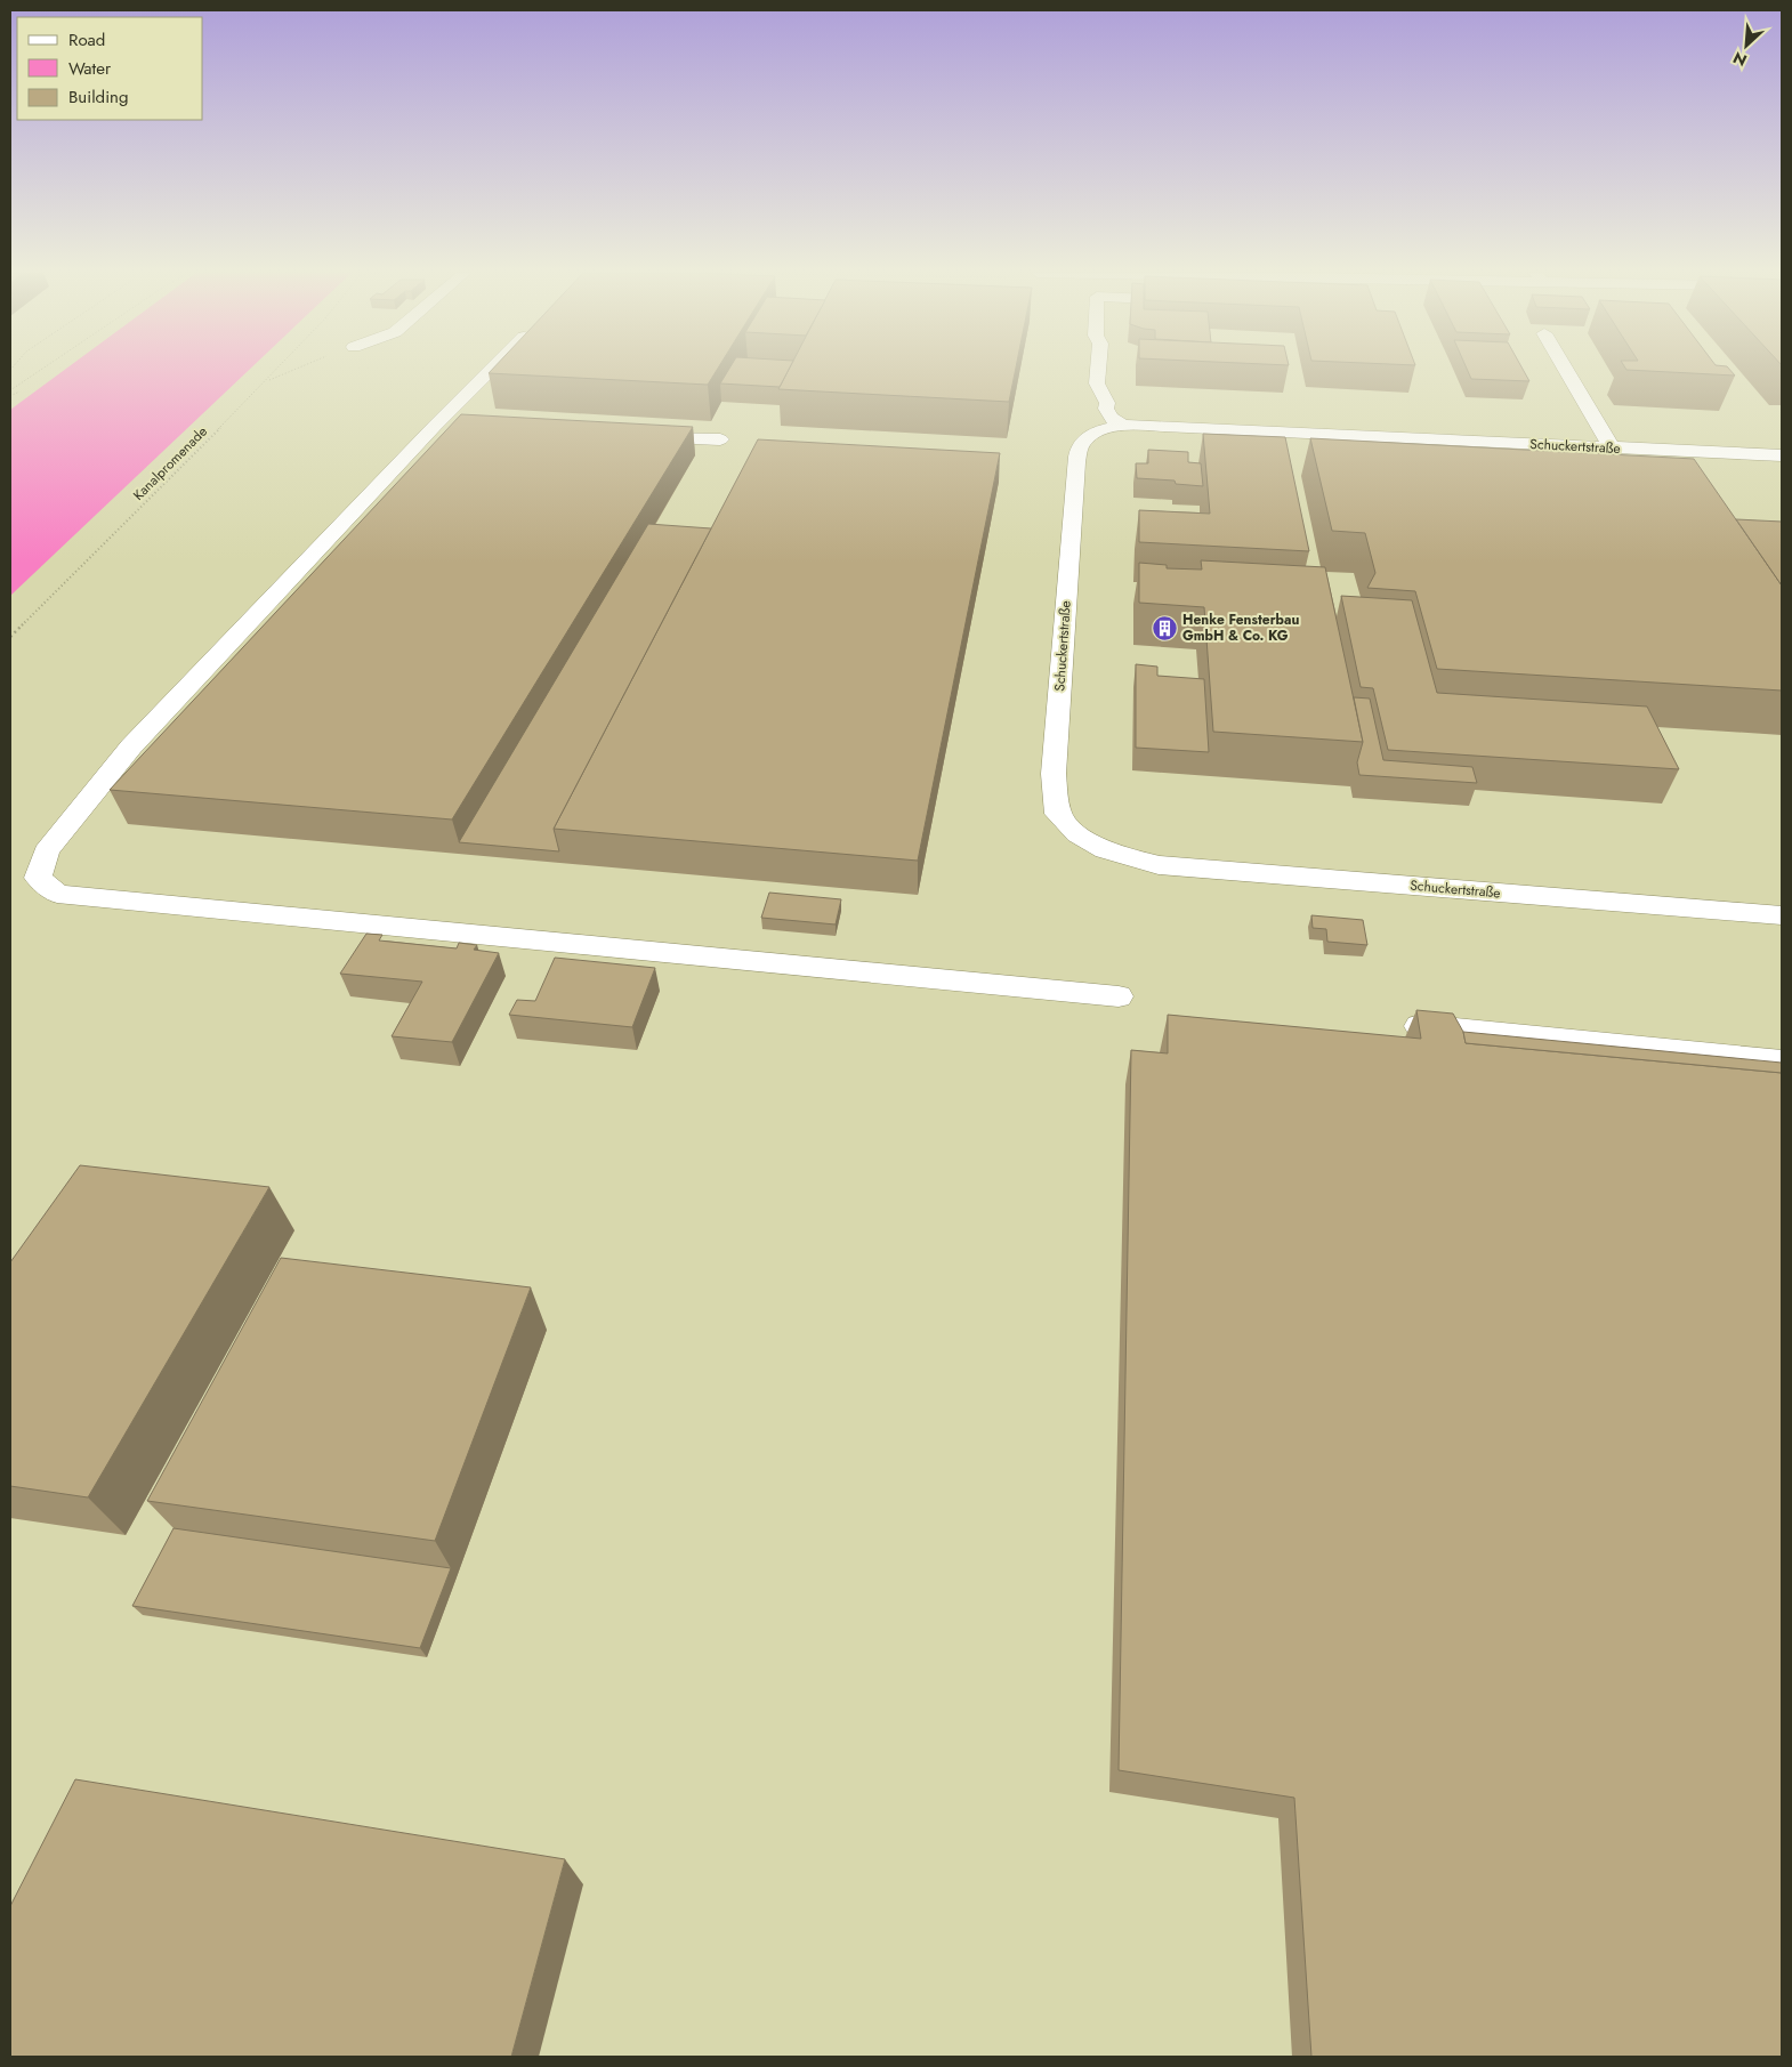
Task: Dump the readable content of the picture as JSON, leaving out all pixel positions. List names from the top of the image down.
{
  "streets": {
    "street": ["Schuckertstraße"],
    "path": ["Kanalpromenade"]
  },
  "places": {
    "building": ["Henke Fensterbau GmbH & Co. KG"]
  },
  "legend": ["Road", "Water", "Building"],
  "north": "bottom left"
}
